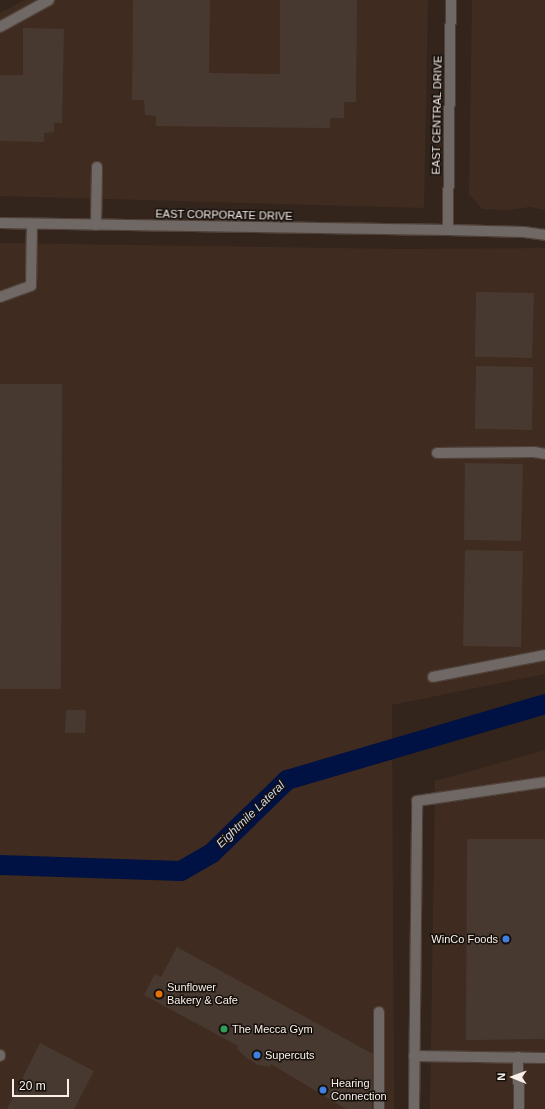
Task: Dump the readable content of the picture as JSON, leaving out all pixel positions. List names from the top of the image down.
{
  "streets": {
    "street": ["EAST CENTRAL DRIVE", "EAST CORPORATE DRIVE"]
  },
  "crossings": [
    ["EAST CENTRAL DRIVE", "EAST CORPORATE DRIVE"]
  ],
  "water": ["Eightmile Lateral"],
  "places": [
    "WinCo Foods",
    "Sunflower Bakery & Cafe",
    "The Mecca Gym",
    "Supercuts",
    "Hearing Connection"
  ],
  "scale_bar": "20 m",
  "north": "left"
}
